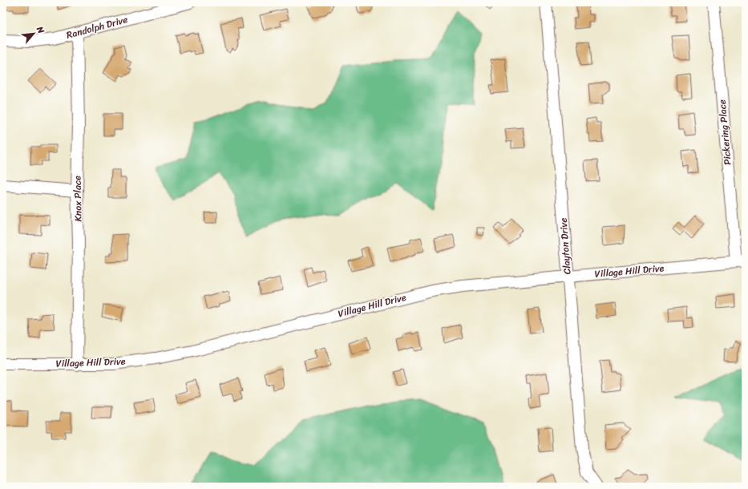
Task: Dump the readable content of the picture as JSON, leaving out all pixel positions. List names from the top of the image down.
{
  "streets": {
    "street": [
      "Randolph Drive",
      "Pickering Place",
      "Knox Place",
      "Clayton Drive",
      "Village Hill Drive"
    ]
  },
  "crossings": [
    ["Randolph Drive", "Knox Place"],
    ["Pickering Place", "Village Hill Drive"],
    ["Knox Place", "Village Hill Drive"],
    ["Clayton Drive", "Village Hill Drive"]
  ],
  "north": "top right"
}
